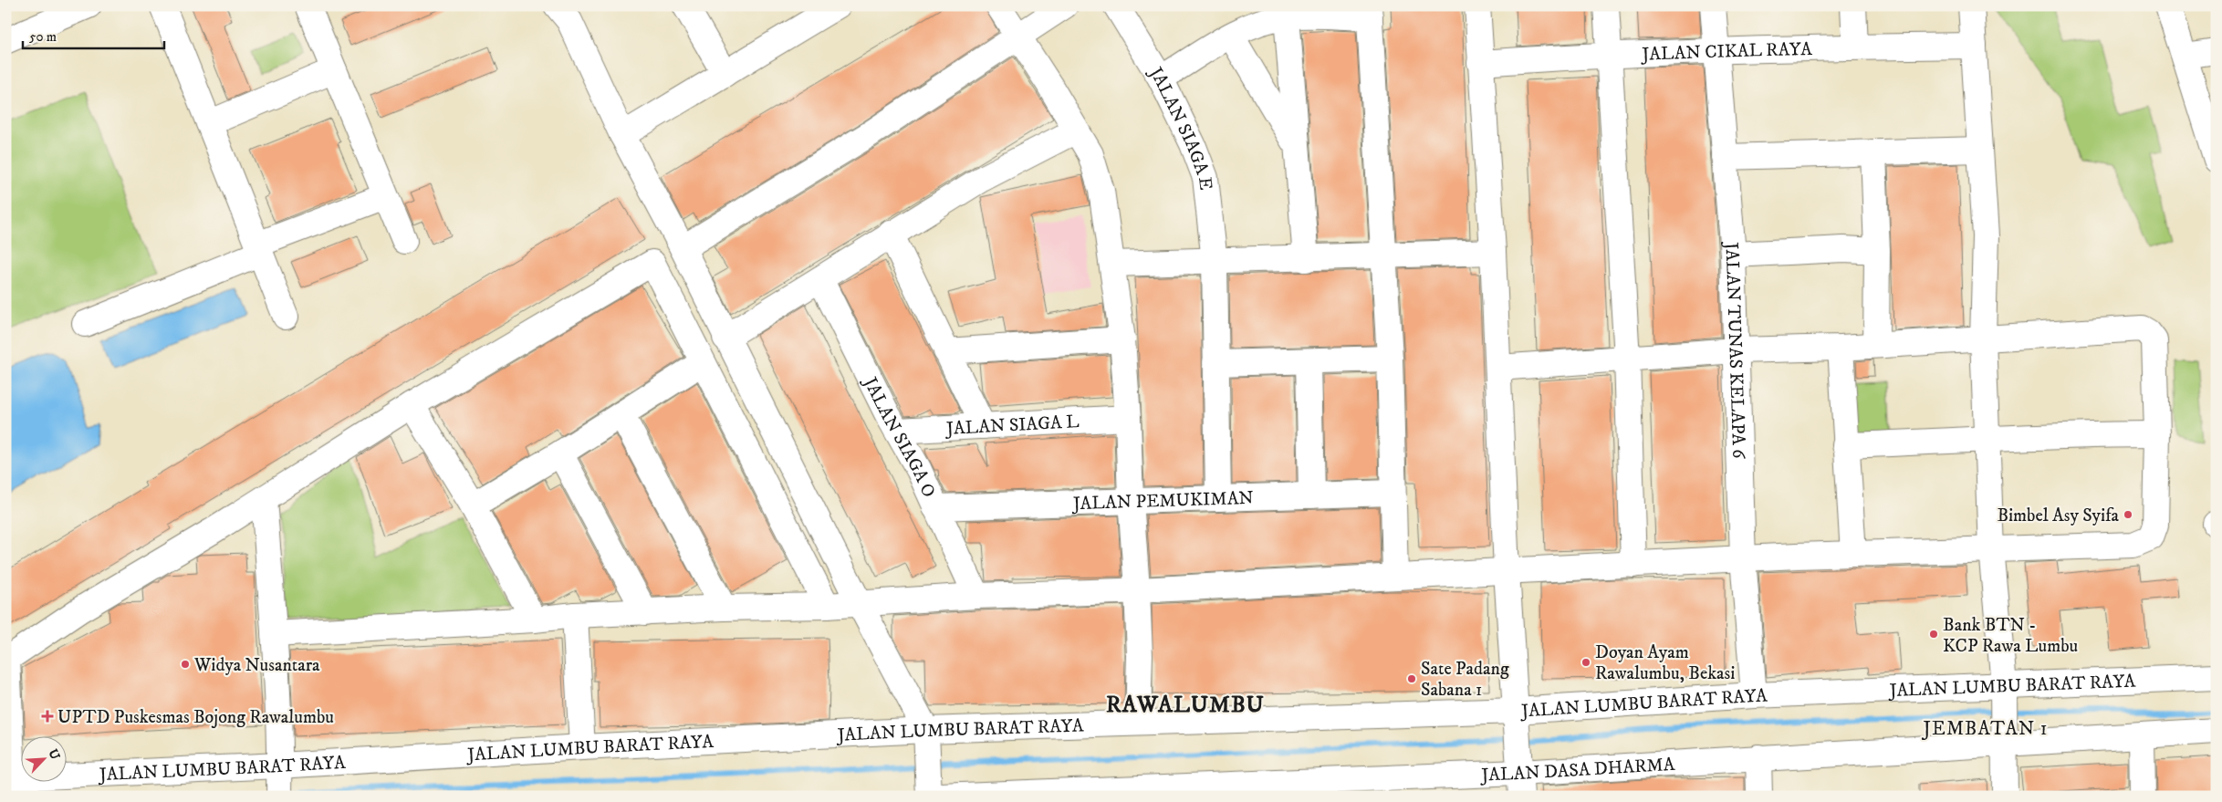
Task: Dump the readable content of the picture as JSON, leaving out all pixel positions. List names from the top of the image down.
{
  "streets": {
    "street": [
      "JALAN CIKAL RAYA",
      "JALAN SIAGA E",
      "JALAN TUNAS KELAPA 6",
      "JALAN SIAGA L",
      "JALAN SIAGA O",
      "JALAN PEMUKIMAN",
      "JALAN LUMBU BARAT RAYA",
      "JALAN DASA DHARMA"
    ]
  },
  "crossings": [
    ["JALAN CIKAL RAYA", "JALAN TUNAS KELAPA 6"],
    ["JALAN SIAGA E", "JALAN PEMUKIMAN"],
    ["JALAN TUNAS KELAPA 6", "JALAN LUMBU BARAT RAYA"],
    ["JALAN SIAGA L", "JALAN SIAGA O"],
    ["JALAN SIAGA O", "JALAN PEMUKIMAN"]
  ],
  "districts": ["RAWALUMBU", "JEMBATAN 1"],
  "places": {
    "other": [
      "Bimbel Asy Syifa",
      "Bank BTN - KCP Rawa Lumbu",
      "Doyan Ayam Rawalumbu, Bekasi",
      "Widya Nusantara",
      "Sate Padang Sabana 1"
    ],
    "health": ["UPTD Puskesmas Bojong Rawalumbu"]
  },
  "scale_bar": "50 m",
  "north": "top right"
}
